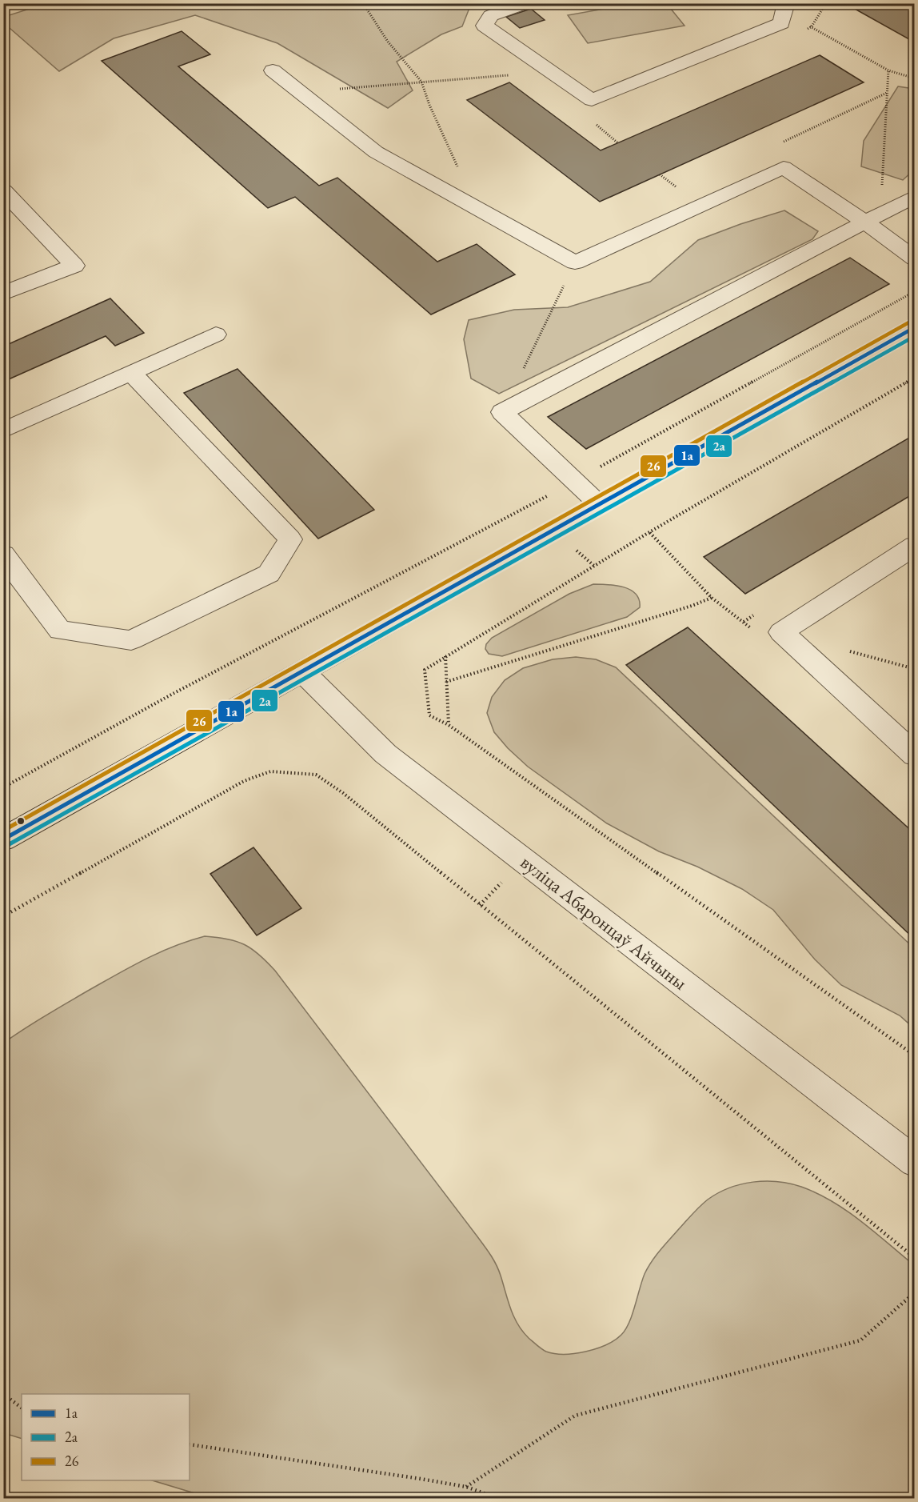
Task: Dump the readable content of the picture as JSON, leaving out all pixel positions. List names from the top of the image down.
{
  "streets": {
    "street": ["вуліца Абаронцаў Айчыны"]
  },
  "lines": ["transit line 26", "transit line 1а", "transit line 2а"],
  "legend": ["1а", "2а", "26"]
}
